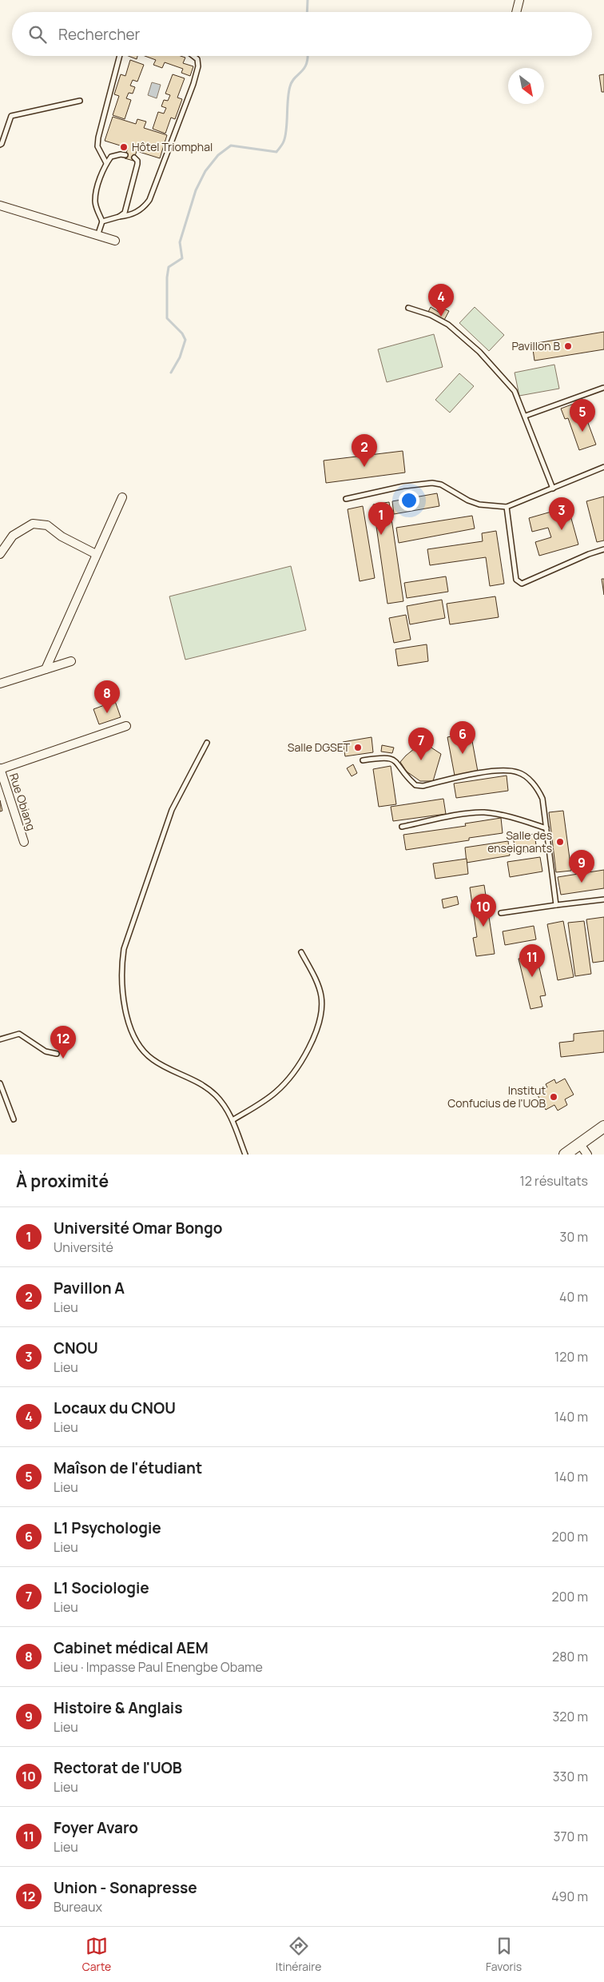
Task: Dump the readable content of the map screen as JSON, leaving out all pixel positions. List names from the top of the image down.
{
  "streets": {
    "street": ["Rue Obiang"]
  },
  "places": [
    "Hôtel Triomphal",
    "Pavillon B",
    "Salle DGSET",
    "Salle des enseignants",
    "Institut Confucius de l'UOB"
  ],
  "north": "bottom right",
  "page": {
    "search": "Rechercher",
    "pins": [
      "4",
      "5",
      "2",
      "3",
      "1",
      "8",
      "6",
      "7",
      "9",
      "10",
      "11",
      "12"
    ],
    "heading": ["À proximité", "12 résultats"],
    "list": [
      {
        "mark": "1",
        "name": "Université Omar Bongo",
        "note": "Université",
        "value": "30 m"
      },
      {
        "mark": "2",
        "name": "Pavillon A",
        "note": "Lieu",
        "value": "40 m"
      },
      {
        "mark": "3",
        "name": "CNOU",
        "note": "Lieu",
        "value": "120 m"
      },
      {
        "mark": "4",
        "name": "Locaux du CNOU",
        "note": "Lieu",
        "value": "140 m"
      },
      {
        "mark": "5",
        "name": "Maîson de l'étudiant",
        "note": "Lieu",
        "value": "140 m"
      },
      {
        "mark": "6",
        "name": "L1 Psychologie",
        "note": "Lieu",
        "value": "200 m"
      },
      {
        "mark": "7",
        "name": "L1 Sociologie",
        "note": "Lieu",
        "value": "200 m"
      },
      {
        "mark": "8",
        "name": "Cabinet médical AEM",
        "note": "Lieu · Impasse Paul Enengbe Obame",
        "value": "280 m"
      },
      {
        "mark": "9",
        "name": "Histoire & Anglais",
        "note": "Lieu",
        "value": "320 m"
      },
      {
        "mark": "10",
        "name": "Rectorat de l'UOB",
        "note": "Lieu",
        "value": "330 m"
      },
      {
        "mark": "11",
        "name": "Foyer Avaro",
        "note": "Lieu",
        "value": "370 m"
      },
      {
        "mark": "12",
        "name": "Union - Sonapresse",
        "note": "Bureaux",
        "value": "490 m"
      }
    ],
    "nav": ["Carte", "Itinéraire", "Favoris"]
  }
}
